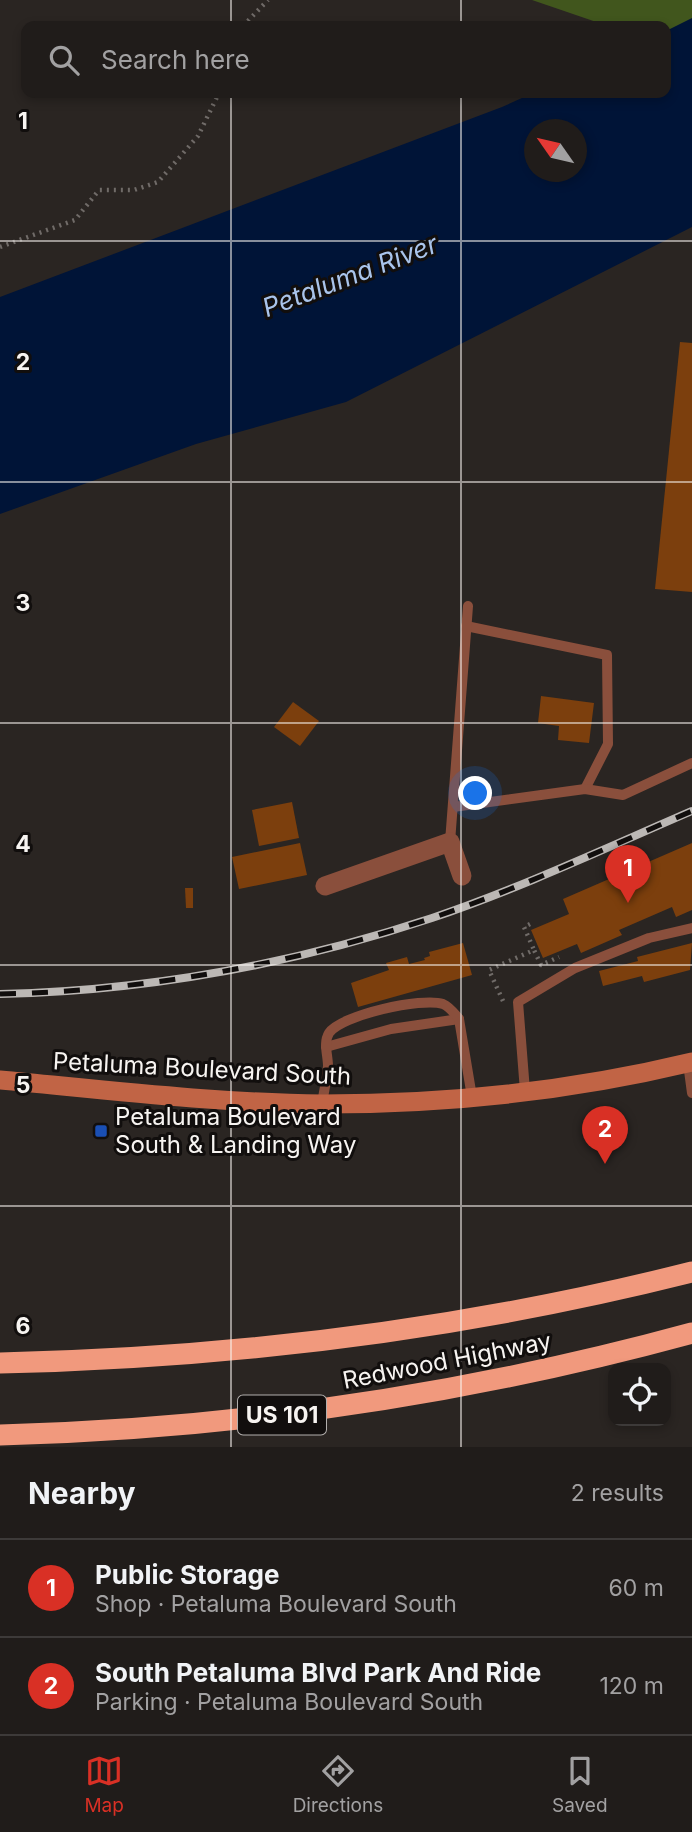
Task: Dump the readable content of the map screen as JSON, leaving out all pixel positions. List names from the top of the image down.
{
  "streets": {
    "highway": ["Redwood Highway", "US 101"],
    "main road": ["Petaluma Boulevard South"]
  },
  "water": ["Petaluma River"],
  "places": {
    "transit": ["Petaluma Boulevard South & Landing Way"]
  },
  "north": "top left",
  "page": {
    "search": "Search here",
    "pins": ["1", "2"],
    "heading": ["Nearby", "2 results"],
    "list": [
      {
        "mark": "1",
        "name": "Public Storage",
        "note": "Shop · Petaluma Boulevard South",
        "value": "60 m"
      },
      {
        "mark": "2",
        "name": "South Petaluma Blvd Park And Ride",
        "note": "Parking · Petaluma Boulevard South",
        "value": "120 m"
      }
    ],
    "nav": ["Map", "Directions", "Saved"]
  },
  "grid": {
    "rows": [
      "1",
      "2",
      "3",
      "4",
      "5",
      "6"
    ]
  }
}
